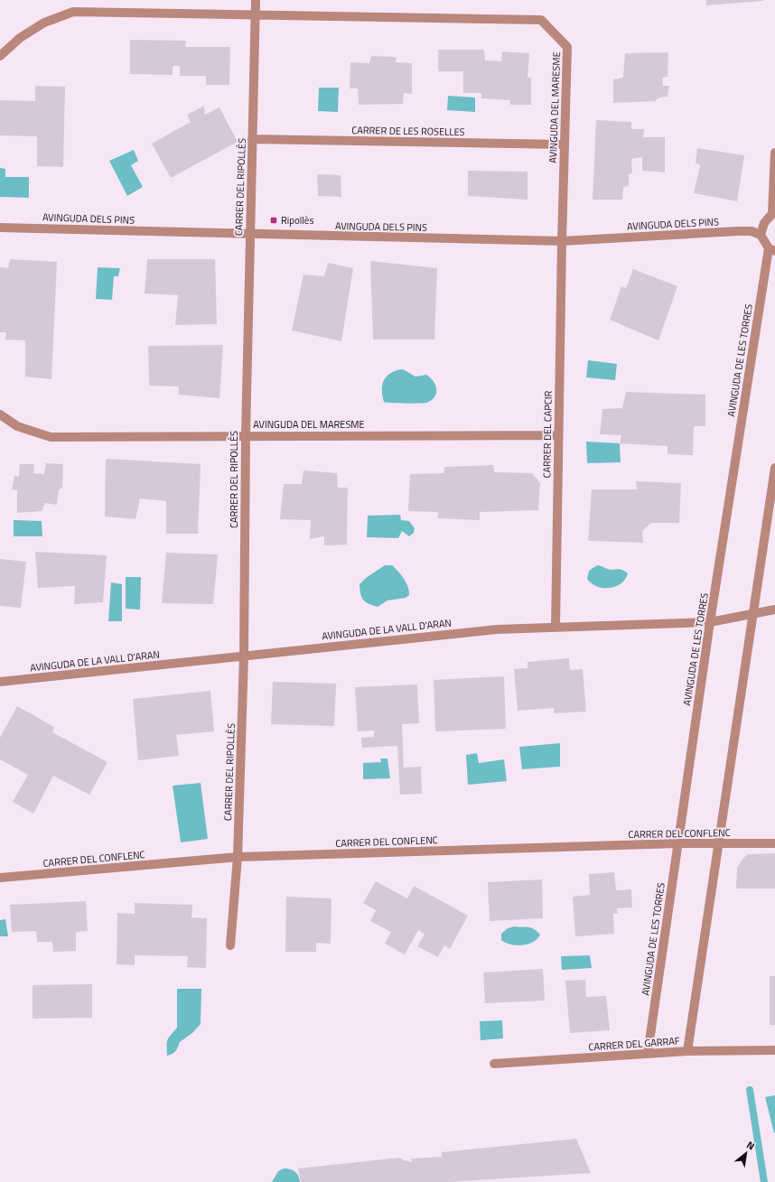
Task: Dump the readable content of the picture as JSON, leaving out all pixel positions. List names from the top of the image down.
{
  "streets": {
    "street": [
      "AVINGUDA DEL MARESME",
      "CARRER DE LES ROSELLES",
      "CARRER DEL RIPOLLÈS",
      "AVINGUDA DELS PINS",
      "AVINGUDA DE LES TORRES",
      "CARRER DEL CAPCIR",
      "AVINGUDA DE LA VALL D'ARAN",
      "CARRER DEL CONFLENC",
      "CARRER DEL GARRAF"
    ]
  },
  "crossings": [
    ["AVINGUDA DEL MARESME", "CARRER DE LES ROSELLES"],
    ["AVINGUDA DEL MARESME", "CARRER DEL RIPOLLÈS"],
    ["AVINGUDA DEL MARESME", "AVINGUDA DELS PINS"],
    ["AVINGUDA DEL MARESME", "CARRER DEL CAPCIR"],
    ["CARRER DE LES ROSELLES", "CARRER DEL RIPOLLÈS"],
    ["CARRER DEL RIPOLLÈS", "AVINGUDA DELS PINS"],
    ["CARRER DEL RIPOLLÈS", "AVINGUDA DE LA VALL D'ARAN"],
    ["CARRER DEL RIPOLLÈS", "CARRER DEL CONFLENC"],
    ["AVINGUDA DELS PINS", "CARRER DEL CAPCIR"],
    ["AVINGUDA DE LES TORRES", "AVINGUDA DE LA VALL D'ARAN"],
    ["AVINGUDA DE LES TORRES", "CARRER DEL CONFLENC"],
    ["AVINGUDA DE LES TORRES", "CARRER DEL GARRAF"],
    ["CARRER DEL CAPCIR", "AVINGUDA DE LA VALL D'ARAN"]
  ],
  "places": {
    "transit": ["Ripollès"]
  },
  "north": "top right"
}
